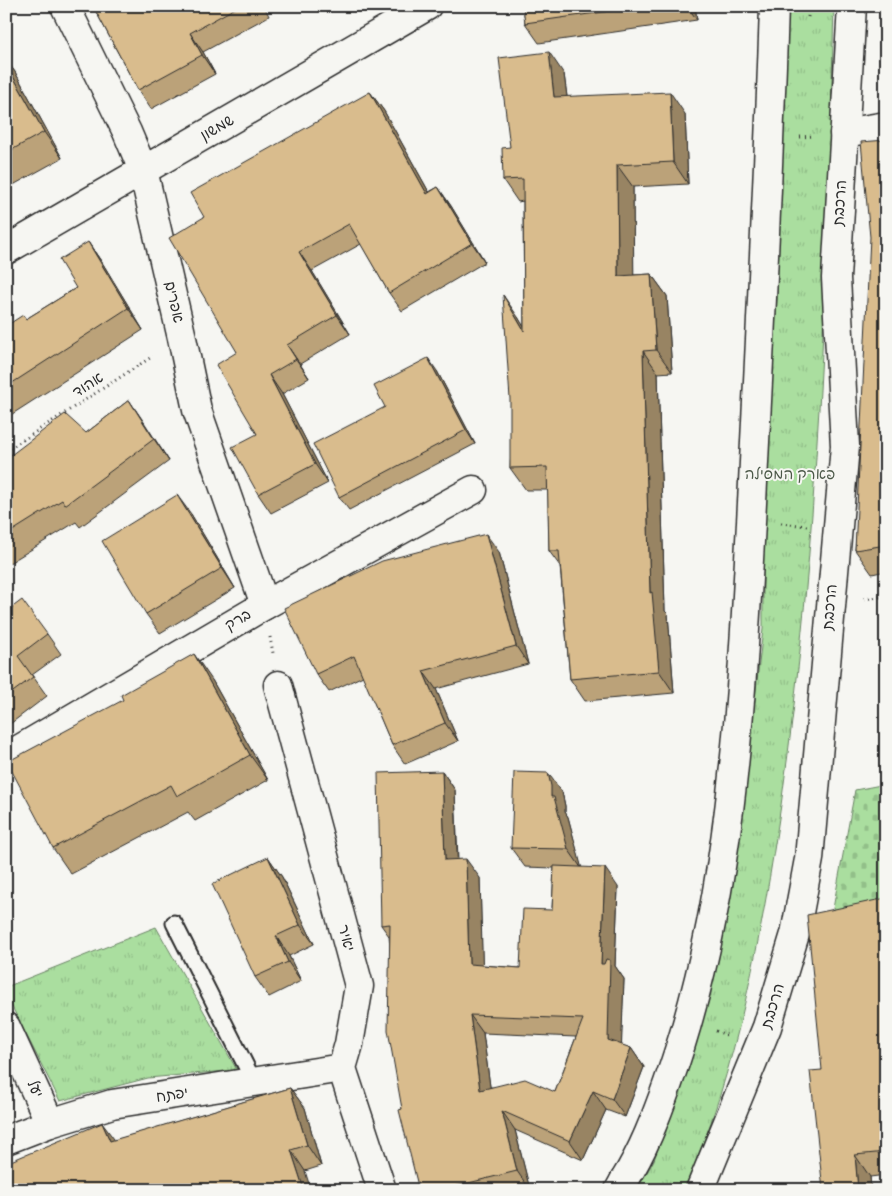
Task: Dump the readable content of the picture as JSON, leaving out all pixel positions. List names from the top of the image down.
{
  "streets": {
    "street": [
      "שמשון",
      "הרכבת",
      "אפרים",
      "ברק",
      "יאיר",
      "יעל",
      "יפתח"
    ],
    "path": ["אהוד"]
  },
  "crossings": [
    ["שמשון", "אפרים"],
    ["אפרים", "אהוד"],
    ["אפרים", "ברק"],
    ["יאיר", "יפתח"],
    ["יעל", "יפתח"]
  ],
  "parks": ["פארק המסילה"]
}
